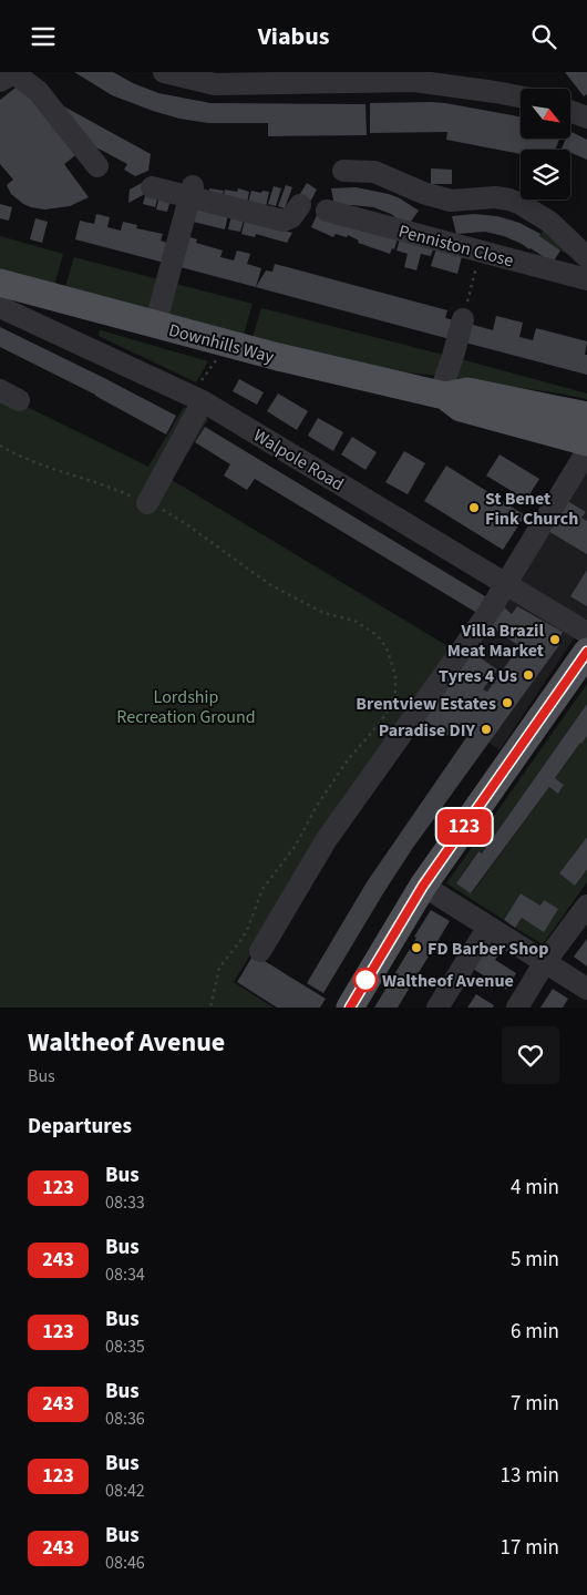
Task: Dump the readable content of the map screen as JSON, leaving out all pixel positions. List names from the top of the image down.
{
  "streets": {
    "main road": ["Downhills Way"],
    "street": ["Penniston Close", "Walpole Road"]
  },
  "parks": ["Lordship Recreation Ground"],
  "places": [
    "St Benet Fink Church",
    "Villa Brazil Meat Market",
    "Tyres 4 Us",
    "Brentview Estates",
    "Paradise DIY",
    "FD Barber Shop",
    "Waltheof Avenue"
  ],
  "lines": ["bus line 123"],
  "north": "bottom right",
  "page": {
    "header": "Viabus",
    "on_map": "123",
    "heading": [
      ["Waltheof Avenue", "Bus"],
      "Departures"
    ],
    "list": [
      {
        "mark": "123",
        "name": "Bus",
        "note": "08:33",
        "value": "4 min"
      },
      {
        "mark": "243",
        "name": "Bus",
        "note": "08:34",
        "value": "5 min"
      },
      {
        "mark": "123",
        "name": "Bus",
        "note": "08:35",
        "value": "6 min"
      },
      {
        "mark": "243",
        "name": "Bus",
        "note": "08:36",
        "value": "7 min"
      },
      {
        "mark": "123",
        "name": "Bus",
        "note": "08:42",
        "value": "13 min"
      },
      {
        "mark": "243",
        "name": "Bus",
        "note": "08:46",
        "value": "17 min"
      }
    ]
  }
}
